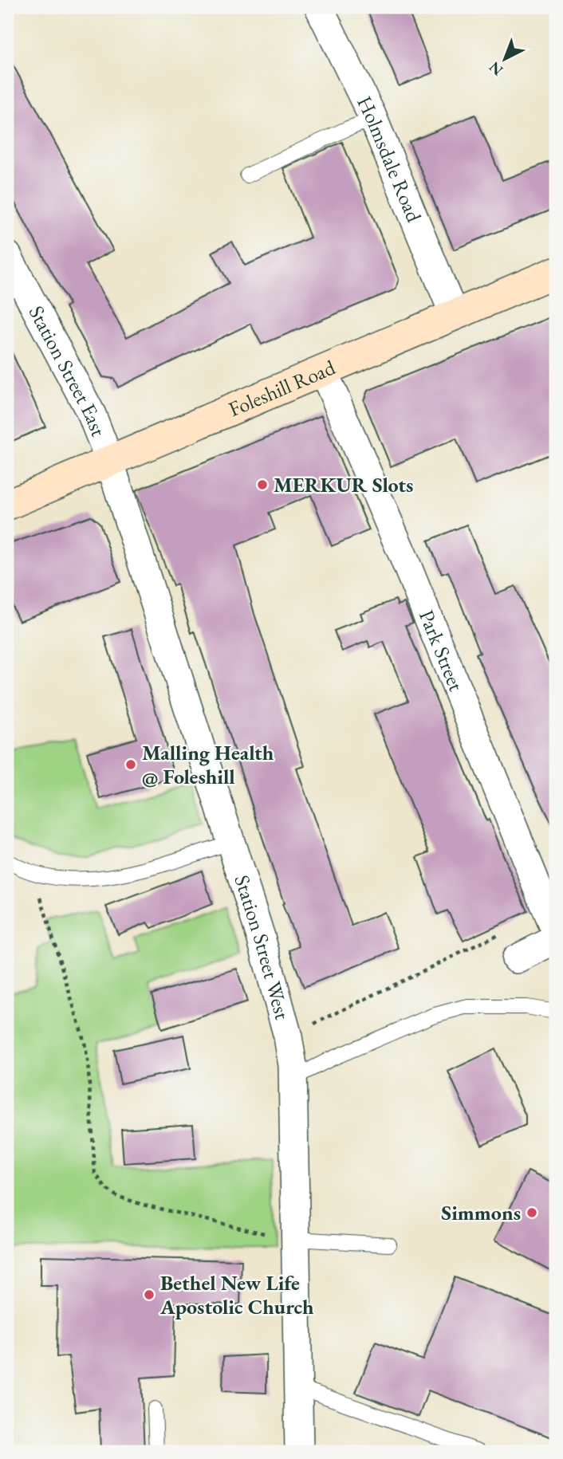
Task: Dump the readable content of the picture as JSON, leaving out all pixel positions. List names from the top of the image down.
{
  "streets": {
    "main road": ["Foleshill Road"],
    "street": [
      "Holmsdale Road",
      "Station Street East",
      "Park Street",
      "Station Street West"
    ]
  },
  "crossings": [
    ["Holmsdale Road", "Foleshill Road"],
    ["Station Street East", "Foleshill Road"],
    ["Station Street East", "Station Street West"],
    ["Foleshill Road", "Park Street"],
    ["Foleshill Road", "Station Street West"]
  ],
  "places": [
    "MERKUR Slots",
    "Malling Health @ Foleshill",
    "Simmons",
    "Bethel New Life Apostolic Church"
  ],
  "north": "bottom left"
}
